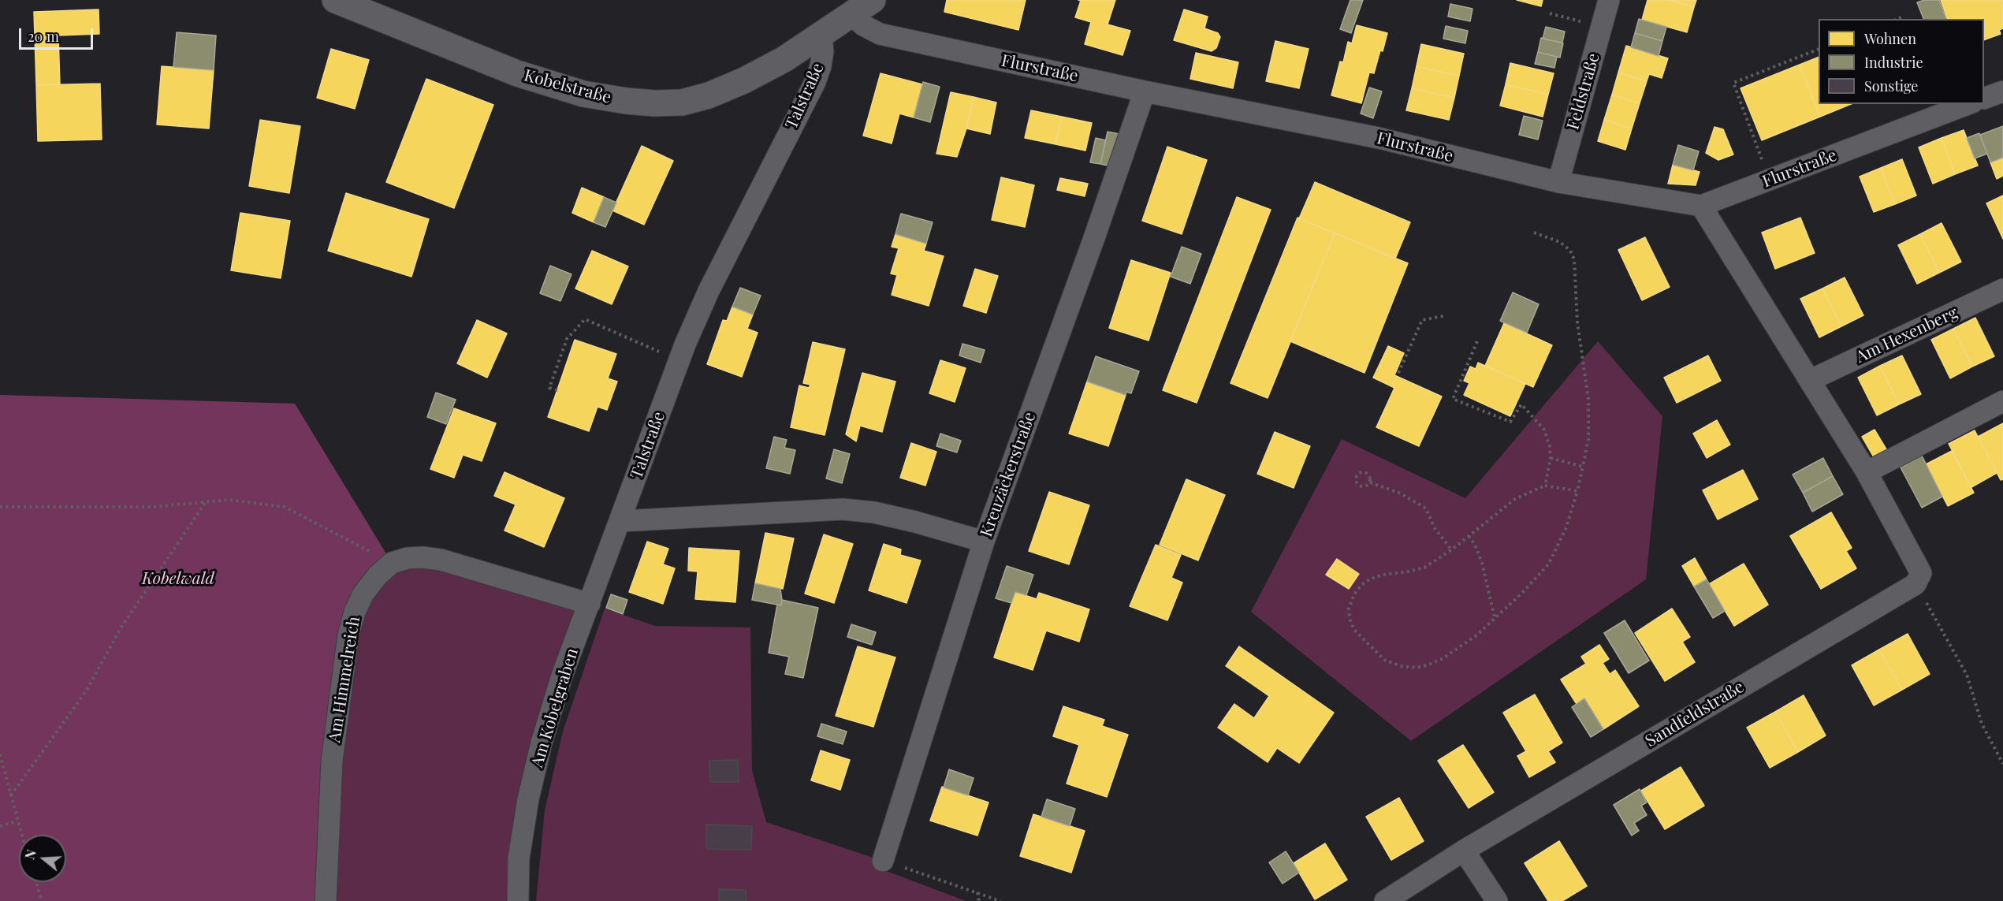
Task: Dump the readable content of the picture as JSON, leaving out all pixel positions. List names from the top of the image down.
{
  "streets": {
    "street": [
      "Flurstraße",
      "Kobelstraße",
      "Feldstraße",
      "Talstraße",
      "Am Hexenberg",
      "Kreuzäckerstraße",
      "Am Himmelreich",
      "Am Kobelgraben",
      "Sandfeldstraße"
    ]
  },
  "crossings": [
    ["Flurstraße", "Kobelstraße"],
    ["Flurstraße", "Feldstraße"],
    ["Flurstraße", "Kreuzäckerstraße"],
    ["Kobelstraße", "Talstraße"],
    ["Talstraße", "Am Kobelgraben"]
  ],
  "parks": ["Kobelwald"],
  "legend": ["Wohnen", "Industrie", "Sonstige"],
  "scale_bar": "20 m",
  "north": "left"
}
